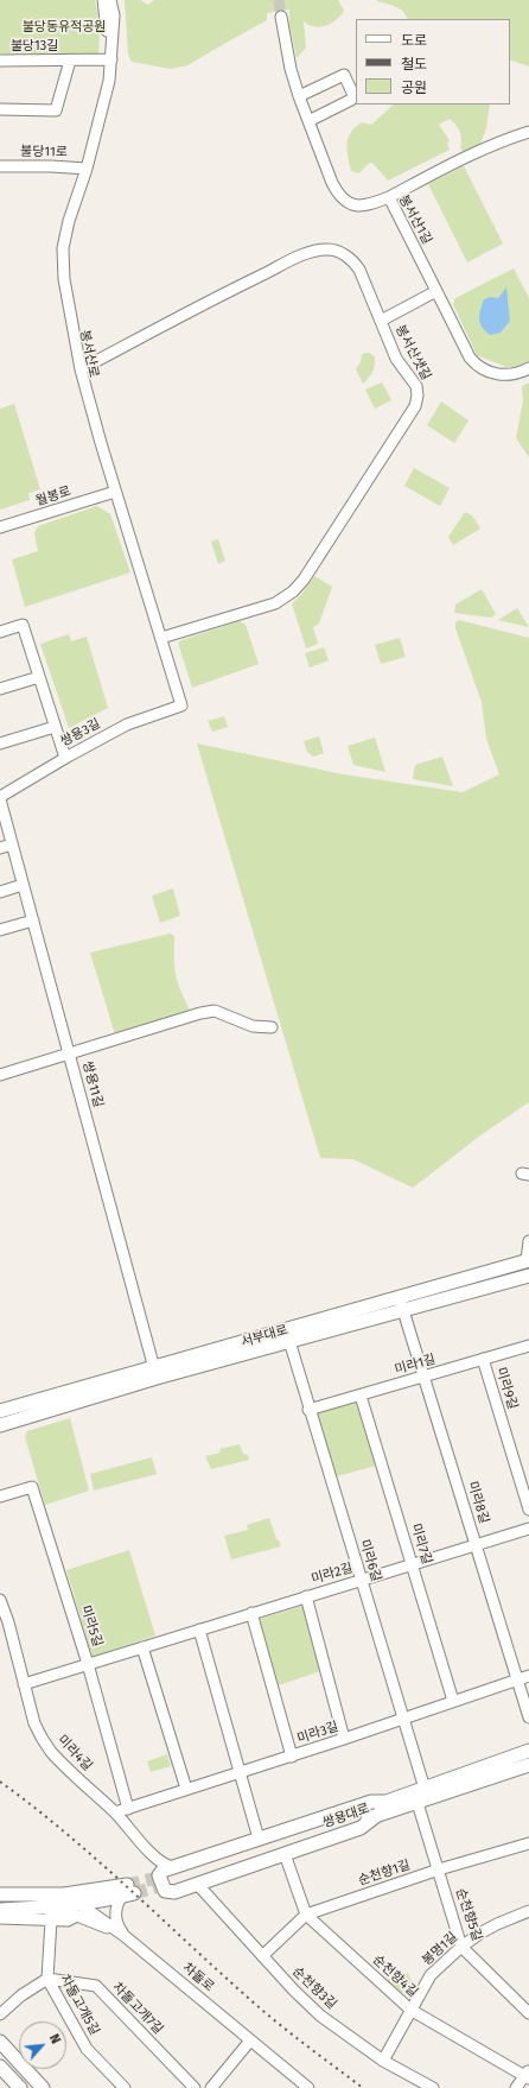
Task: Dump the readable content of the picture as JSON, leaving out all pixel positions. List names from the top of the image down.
{
  "streets": {
    "main road": ["서부대로", "쌍용대로"],
    "street": [
      "불당13길",
      "불당11로",
      "봉서산1길",
      "봉서산샛길",
      "봉서산로",
      "월봉로",
      "쌍용3길",
      "쌍용11길",
      "미라1길",
      "미라9길",
      "미라8길",
      "미라7길",
      "미라6길",
      "미라2길",
      "미라5길",
      "미라3길",
      "미라4길",
      "순천향1길",
      "순천향5길",
      "봉명1길",
      "순천향4길",
      "차돌로",
      "순천향3길",
      "차돌고개5길",
      "차돌고개7길"
    ]
  },
  "crossings": [
    ["불당13길", "봉서산로"],
    ["불당11로", "봉서산로"],
    ["봉서산샛길", "봉서산로"],
    ["봉서산로", "월봉로"],
    ["봉서산로", "쌍용3길"],
    ["쌍용3길", "쌍용11길"],
    ["쌍용11길", "서부대로"],
    ["서부대로", "미라8길"],
    ["서부대로", "미라6길"],
    ["미라1길", "미라9길"],
    ["미라1길", "미라8길"],
    ["미라1길", "미라7길"],
    ["미라1길", "미라6길"],
    ["미라8길", "미라2길"],
    ["미라8길", "미라3길"],
    ["미라7길", "미라2길"],
    ["미라7길", "미라3길"],
    ["미라6길", "미라2길"],
    ["미라6길", "미라3길"],
    ["미라6길", "쌍용대로"],
    ["미라2길", "미라5길"],
    ["미라2길", "미라3길"],
    ["미라2길", "미라4길"],
    ["미라5길", "미라3길"],
    ["미라3길", "미라4길"],
    ["쌍용대로", "순천향5길"],
    ["순천향1길", "순천향5길"],
    ["순천향1길", "순천향4길"],
    ["순천향1길", "순천향3길"],
    ["순천향5길", "봉명1길"],
    ["봉명1길", "순천향4길"],
    ["봉명1길", "순천향3길"],
    ["차돌고개5길", "차돌고개7길"]
  ],
  "parks": ["불당동유적공원"],
  "legend": ["도로", "철도", "공원"],
  "north": "top right"
}
